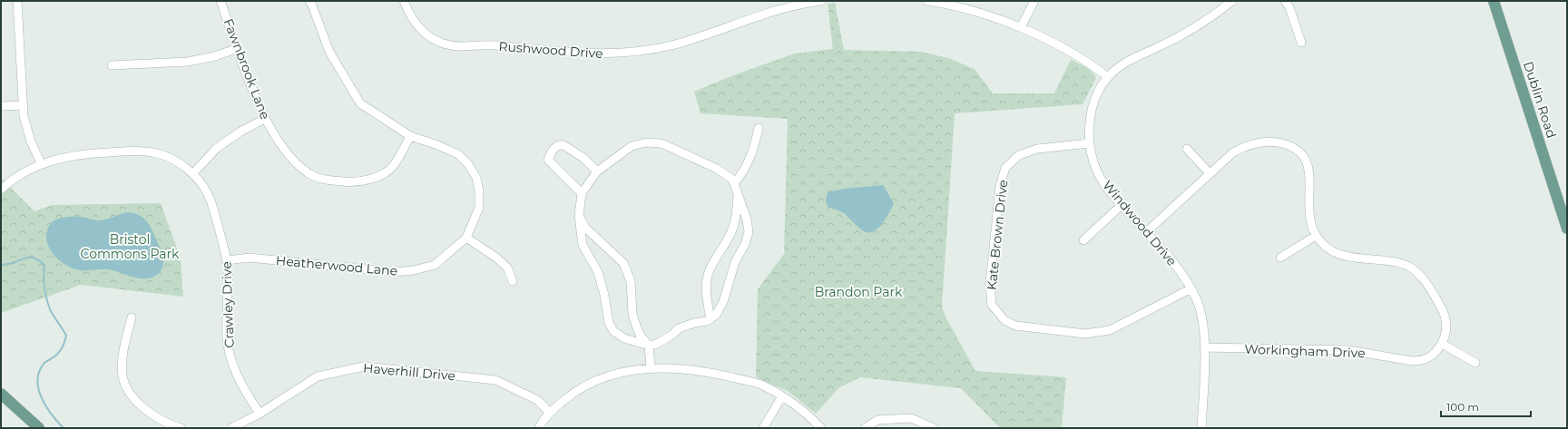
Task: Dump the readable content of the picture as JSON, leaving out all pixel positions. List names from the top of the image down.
{
  "streets": {
    "main road": ["Dublin Road"],
    "street": [
      "Rushwood Drive",
      "Fawnbrook Lane",
      "Windwood Drive",
      "Kate Brown Drive",
      "Heatherwood Lane",
      "Crawley Drive",
      "Workingham Drive",
      "Haverhill Drive"
    ]
  },
  "crossings": [
    ["Fawnbrook Lane", "Heatherwood Lane"],
    ["Windwood Drive", "Kate Brown Drive"],
    ["Windwood Drive", "Workingham Drive"],
    ["Heatherwood Lane", "Crawley Drive"],
    ["Crawley Drive", "Haverhill Drive"]
  ],
  "parks": ["Bristol Commons Park", "Brandon Park"],
  "scale_bar": "100 m"
}
